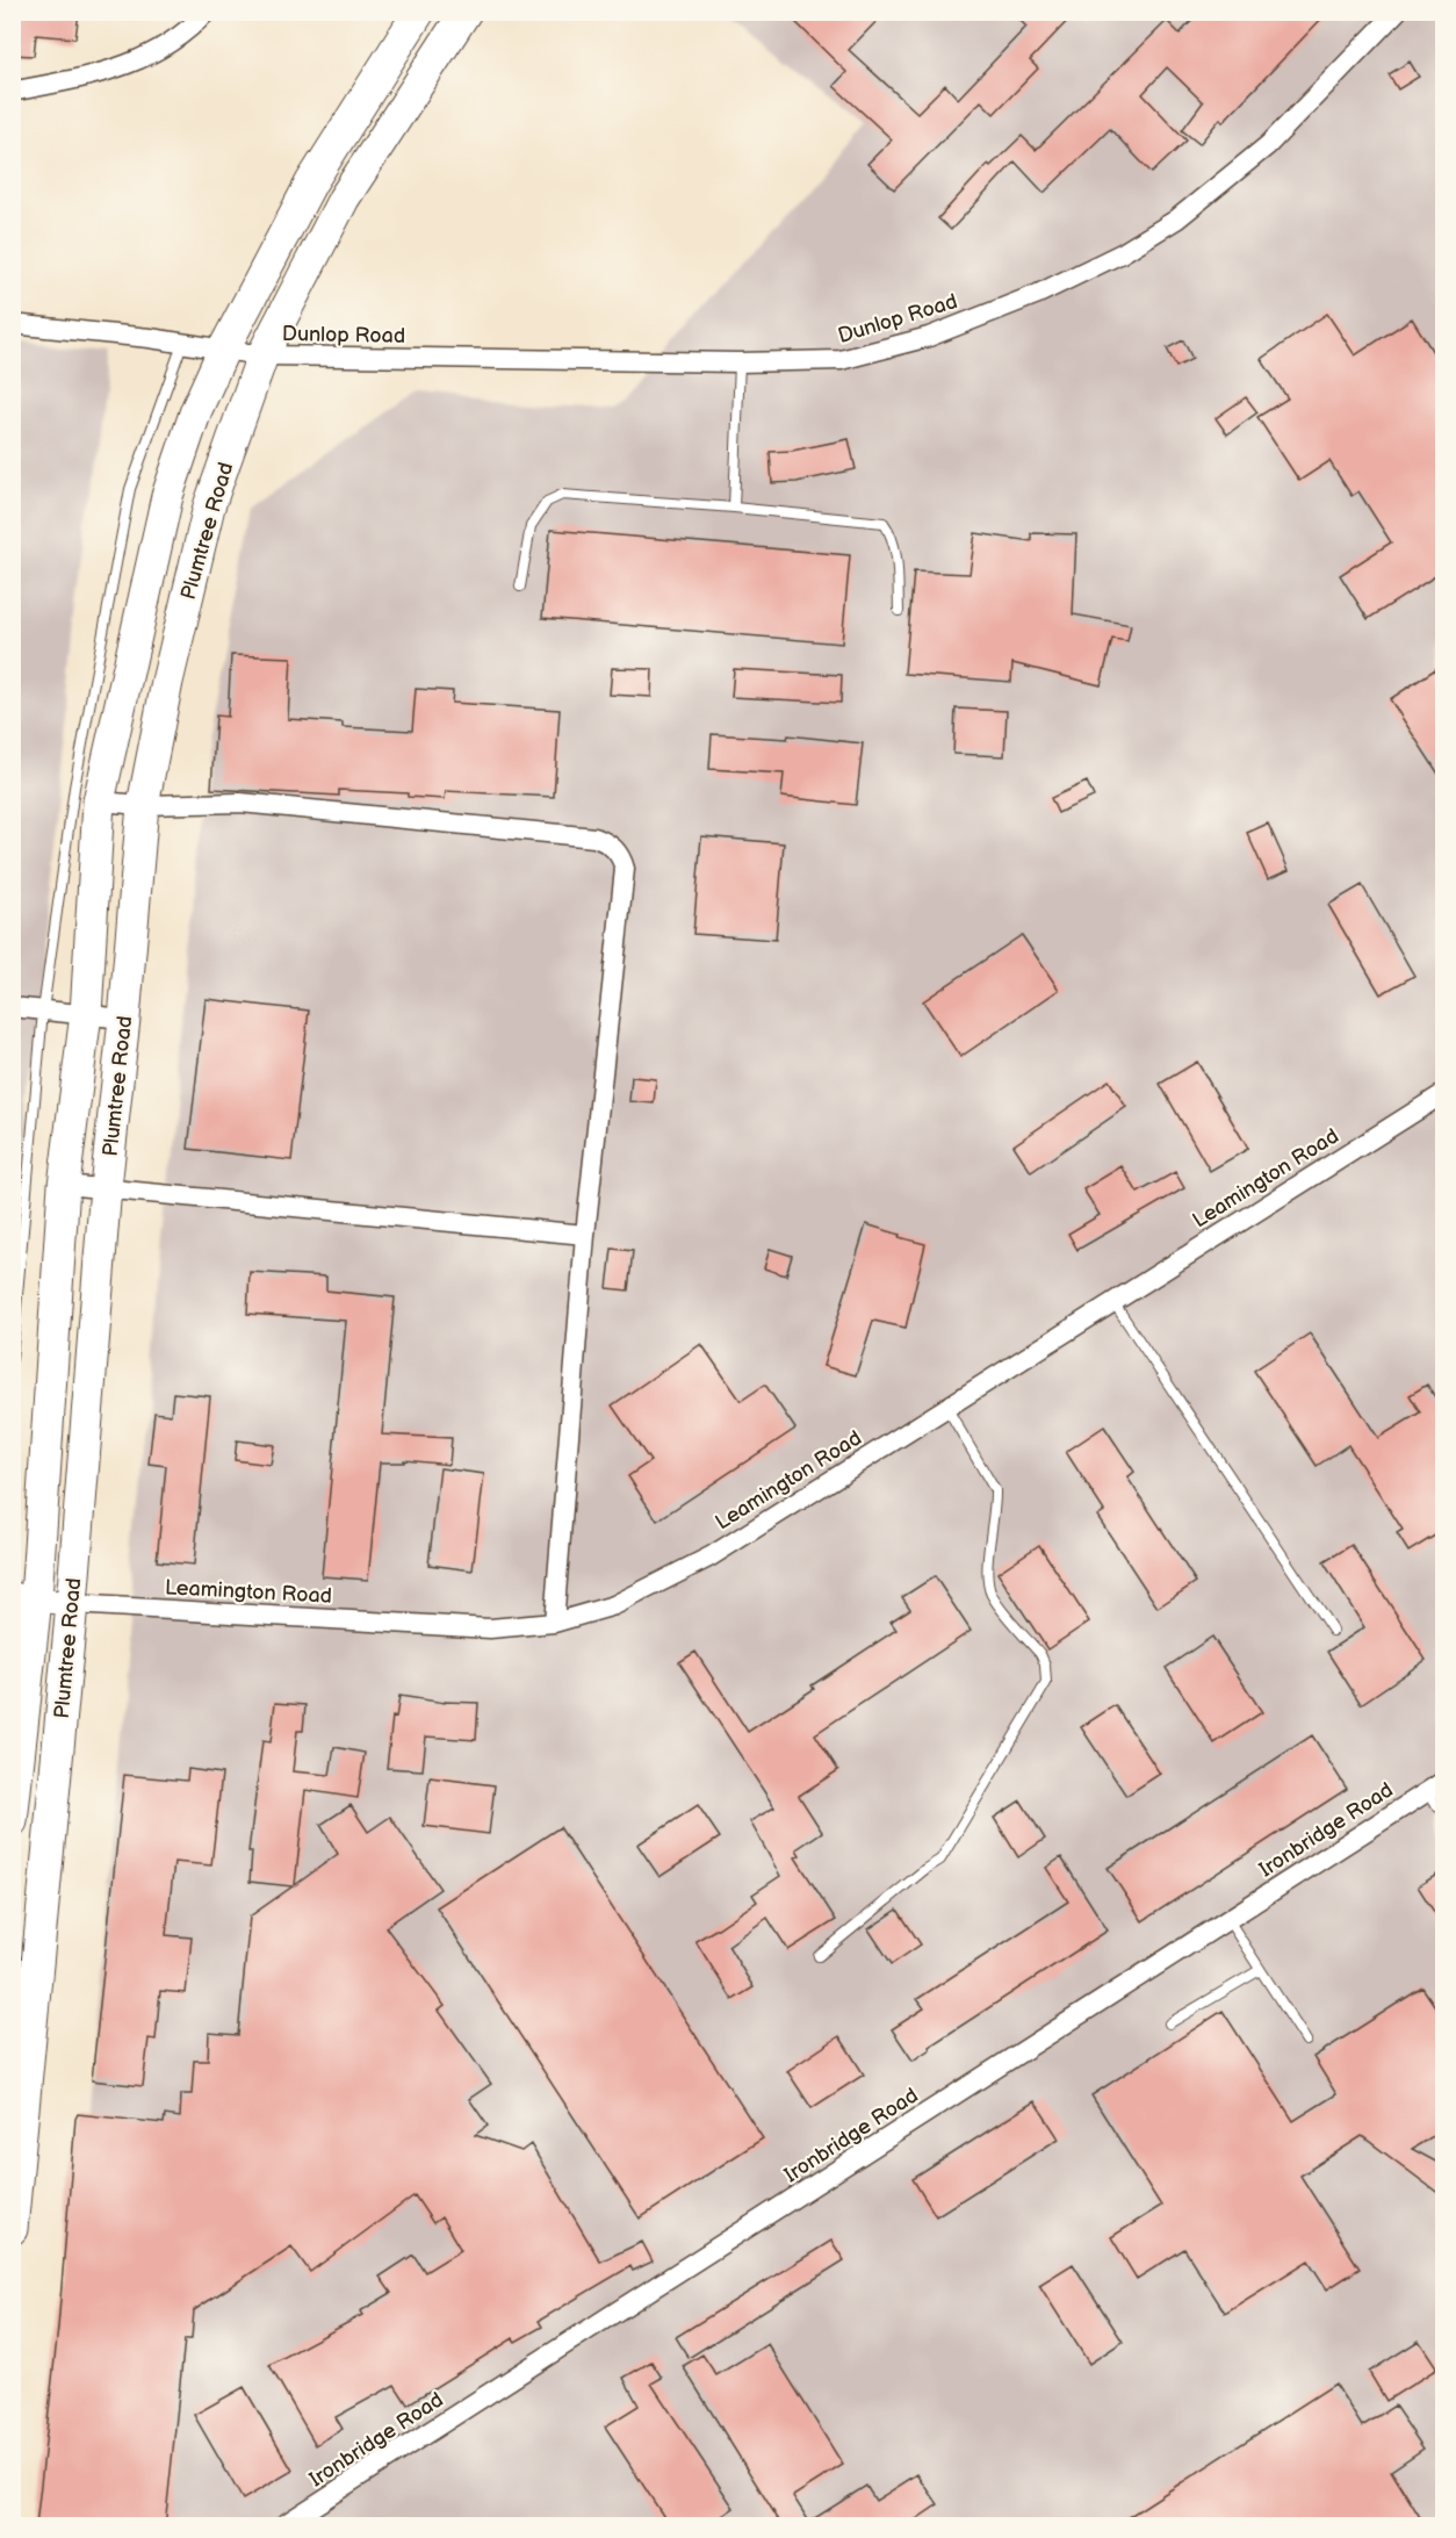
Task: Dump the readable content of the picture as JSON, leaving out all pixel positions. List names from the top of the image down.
{
  "streets": {
    "highway": ["Plumtree Road"],
    "street": ["Dunlop Road", "Leamington Road", "Ironbridge Road"]
  },
  "crossings": [
    ["Dunlop Road", "Plumtree Road"],
    ["Plumtree Road", "Leamington Road"]
  ]
}
